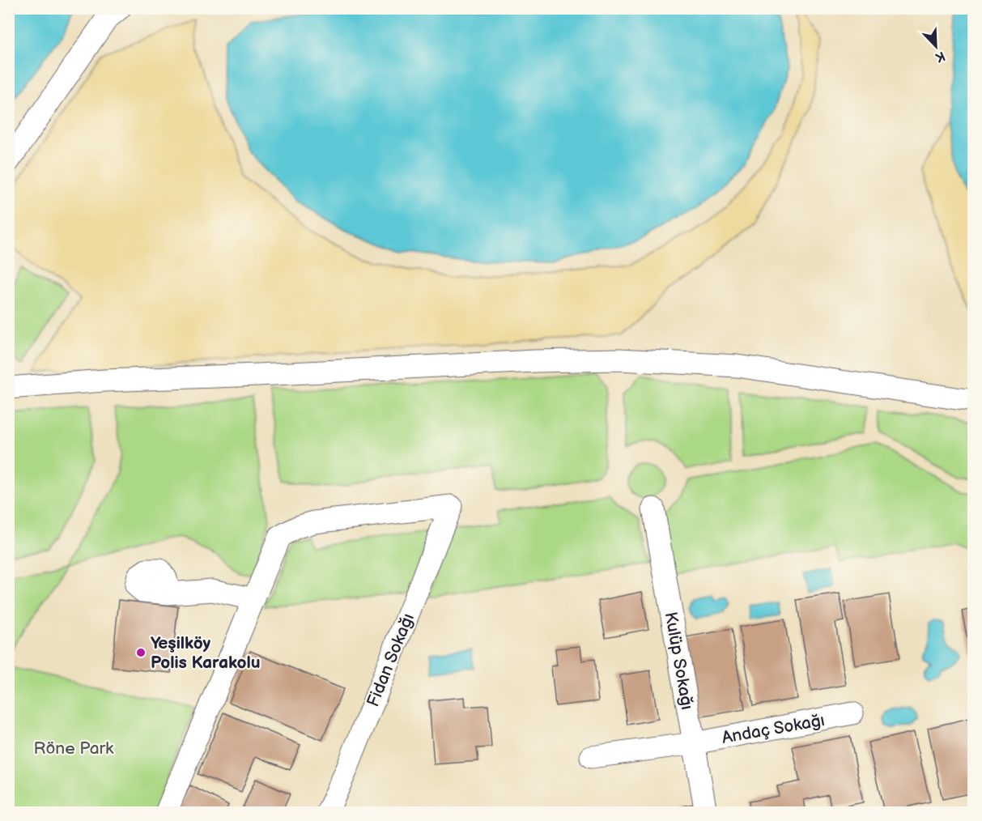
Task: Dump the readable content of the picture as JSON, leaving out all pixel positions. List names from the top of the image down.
{
  "streets": {
    "street": ["Fidan Sokağı", "Kulüp Sokağı", "Andaç Sokağı"]
  },
  "crossings": [
    ["Kulüp Sokağı", "Andaç Sokağı"]
  ],
  "parks": ["Röne Park"],
  "places": ["Yeşilköy Polis Karakolu"],
  "north": "bottom right"
}
